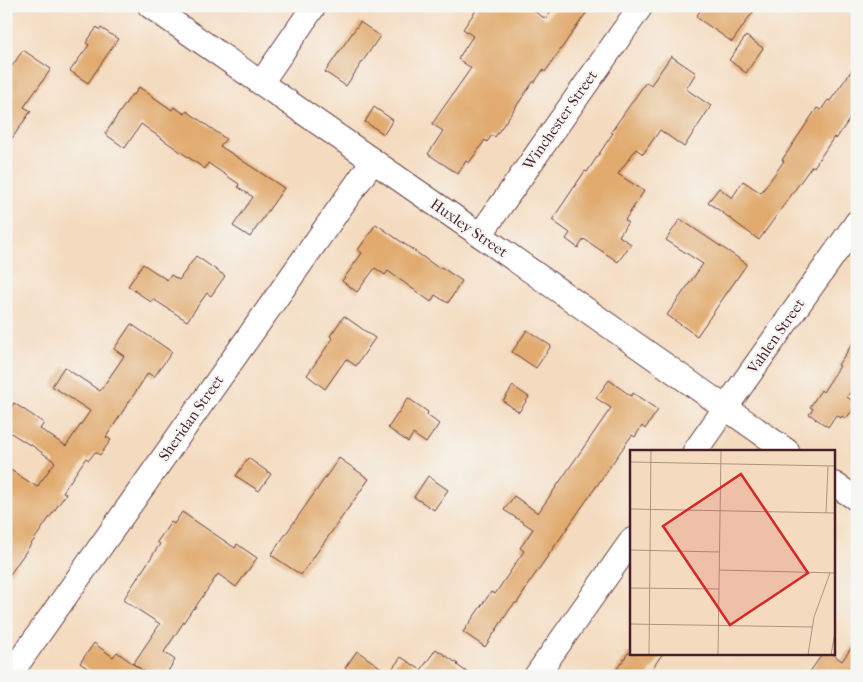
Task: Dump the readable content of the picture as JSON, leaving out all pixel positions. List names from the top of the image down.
{
  "streets": {
    "street": [
      "Winchester Street",
      "Huxley Street",
      "Vahlen Street",
      "Sheridan Street"
    ]
  },
  "crossings": [
    ["Winchester Street", "Huxley Street"],
    ["Huxley Street", "Vahlen Street"],
    ["Huxley Street", "Sheridan Street"]
  ]
}
